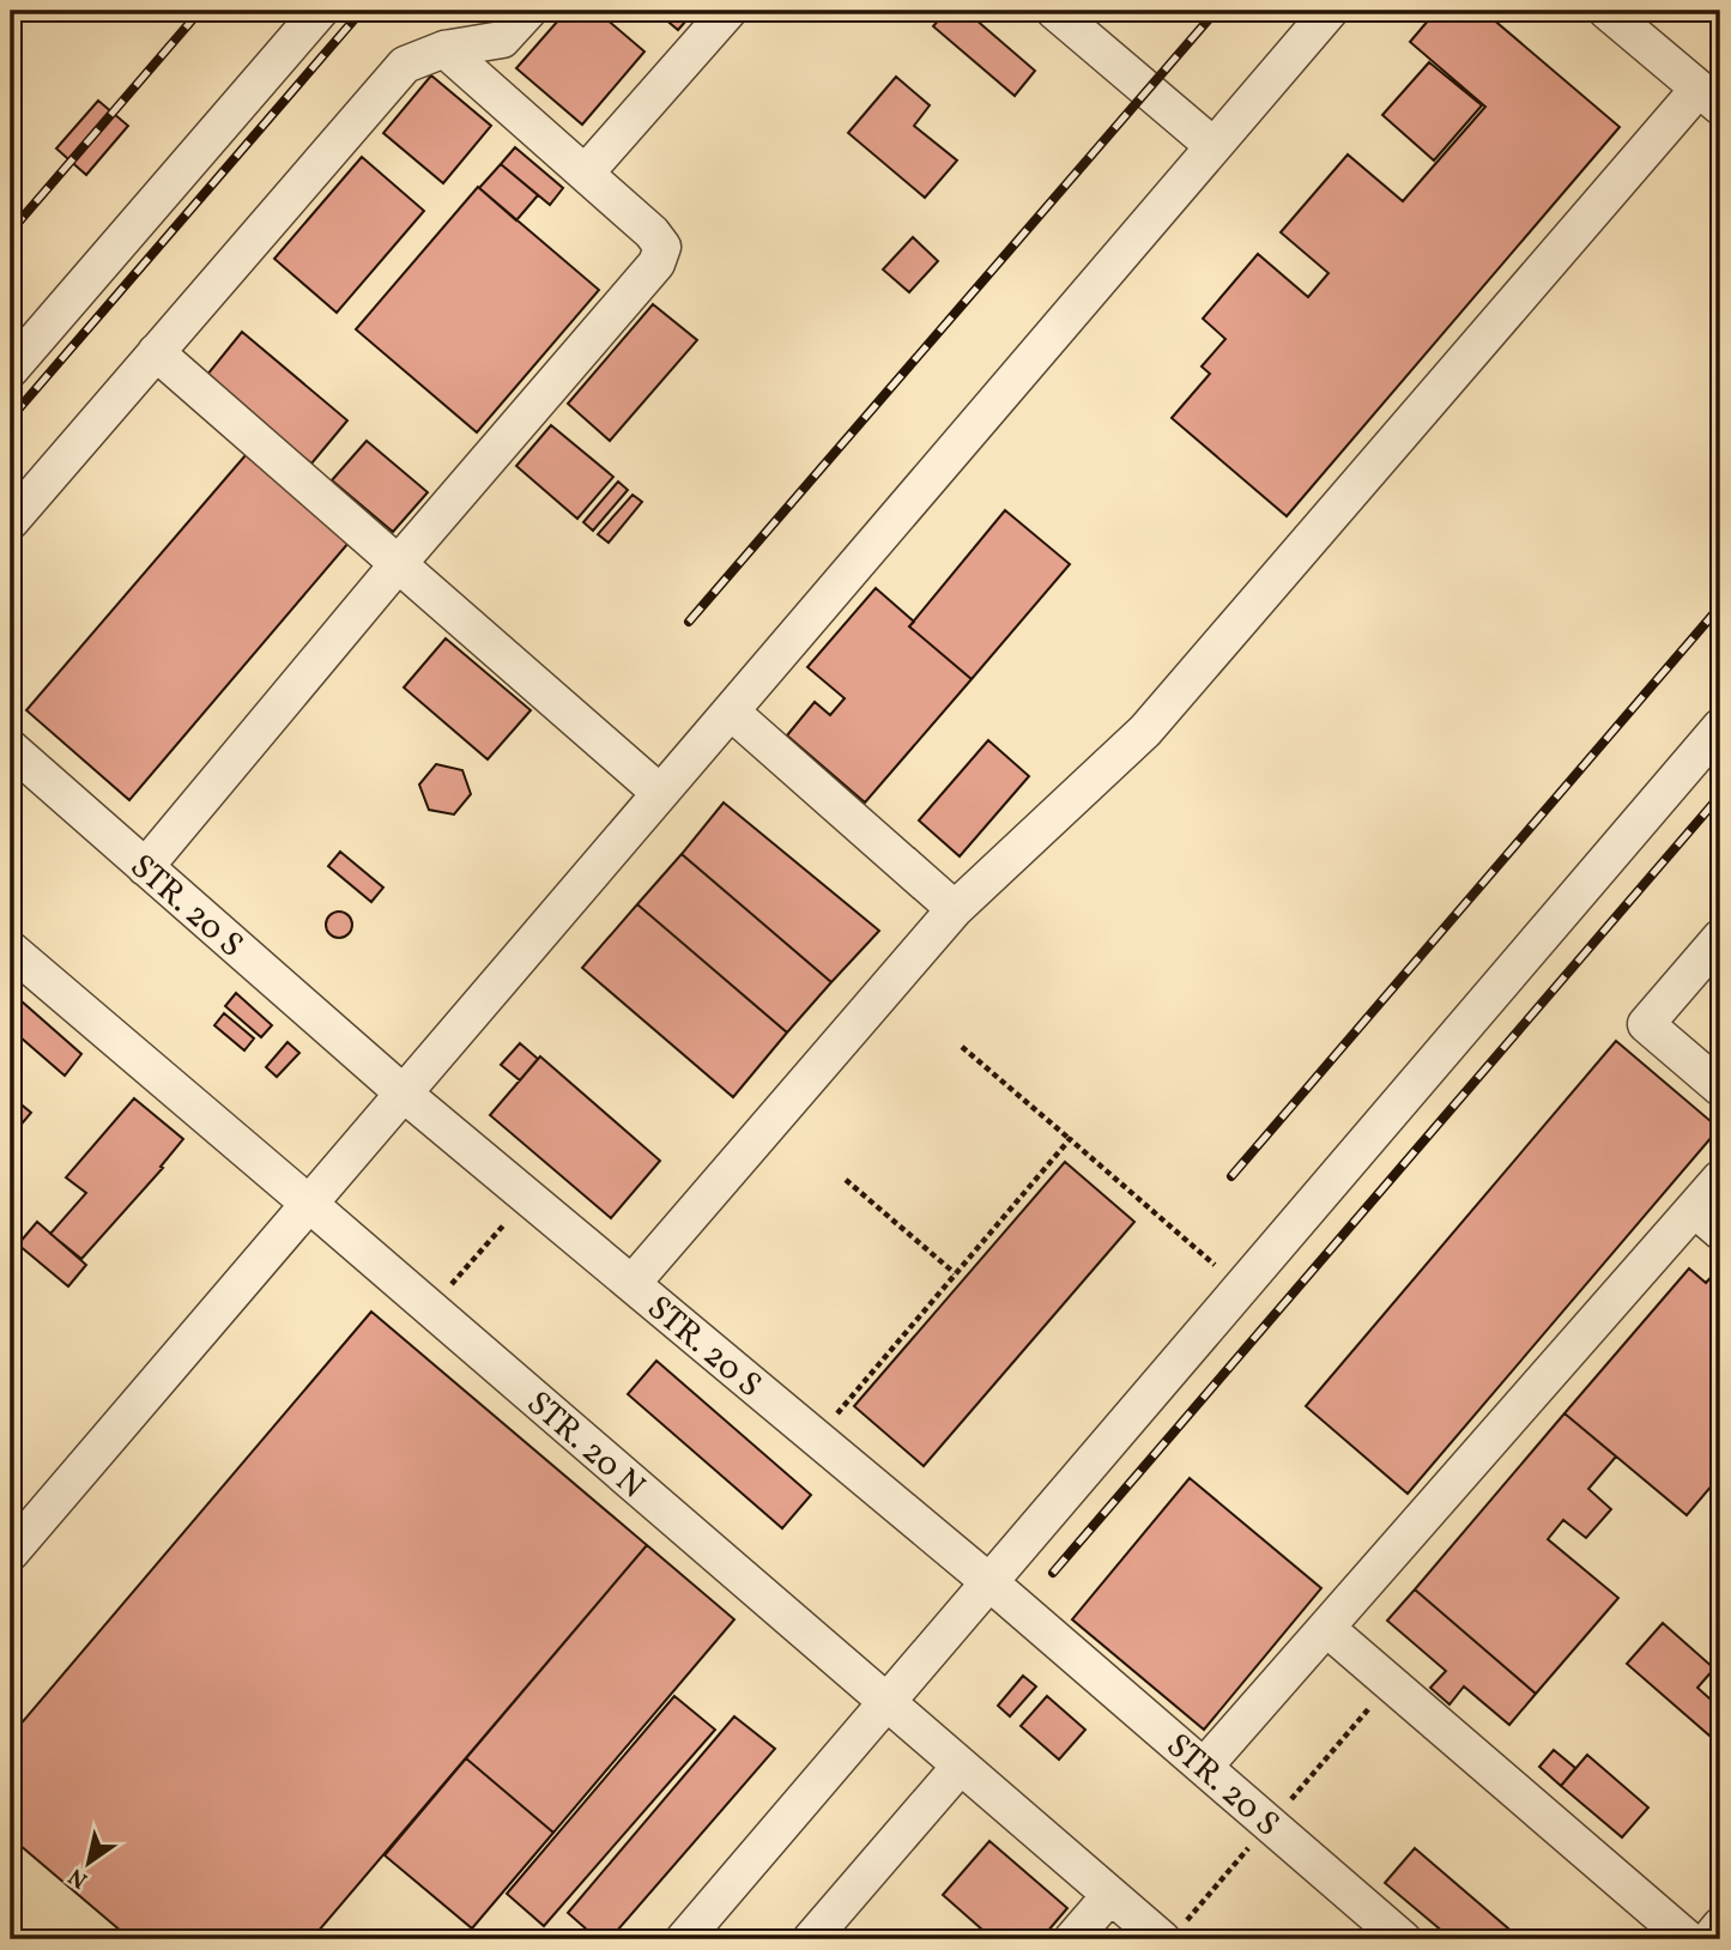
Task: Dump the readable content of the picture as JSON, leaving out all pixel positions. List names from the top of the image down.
{
  "streets": {
    "lane": ["STR. 20 S", "STR. 20 N"]
  },
  "north": "bottom left"
}
